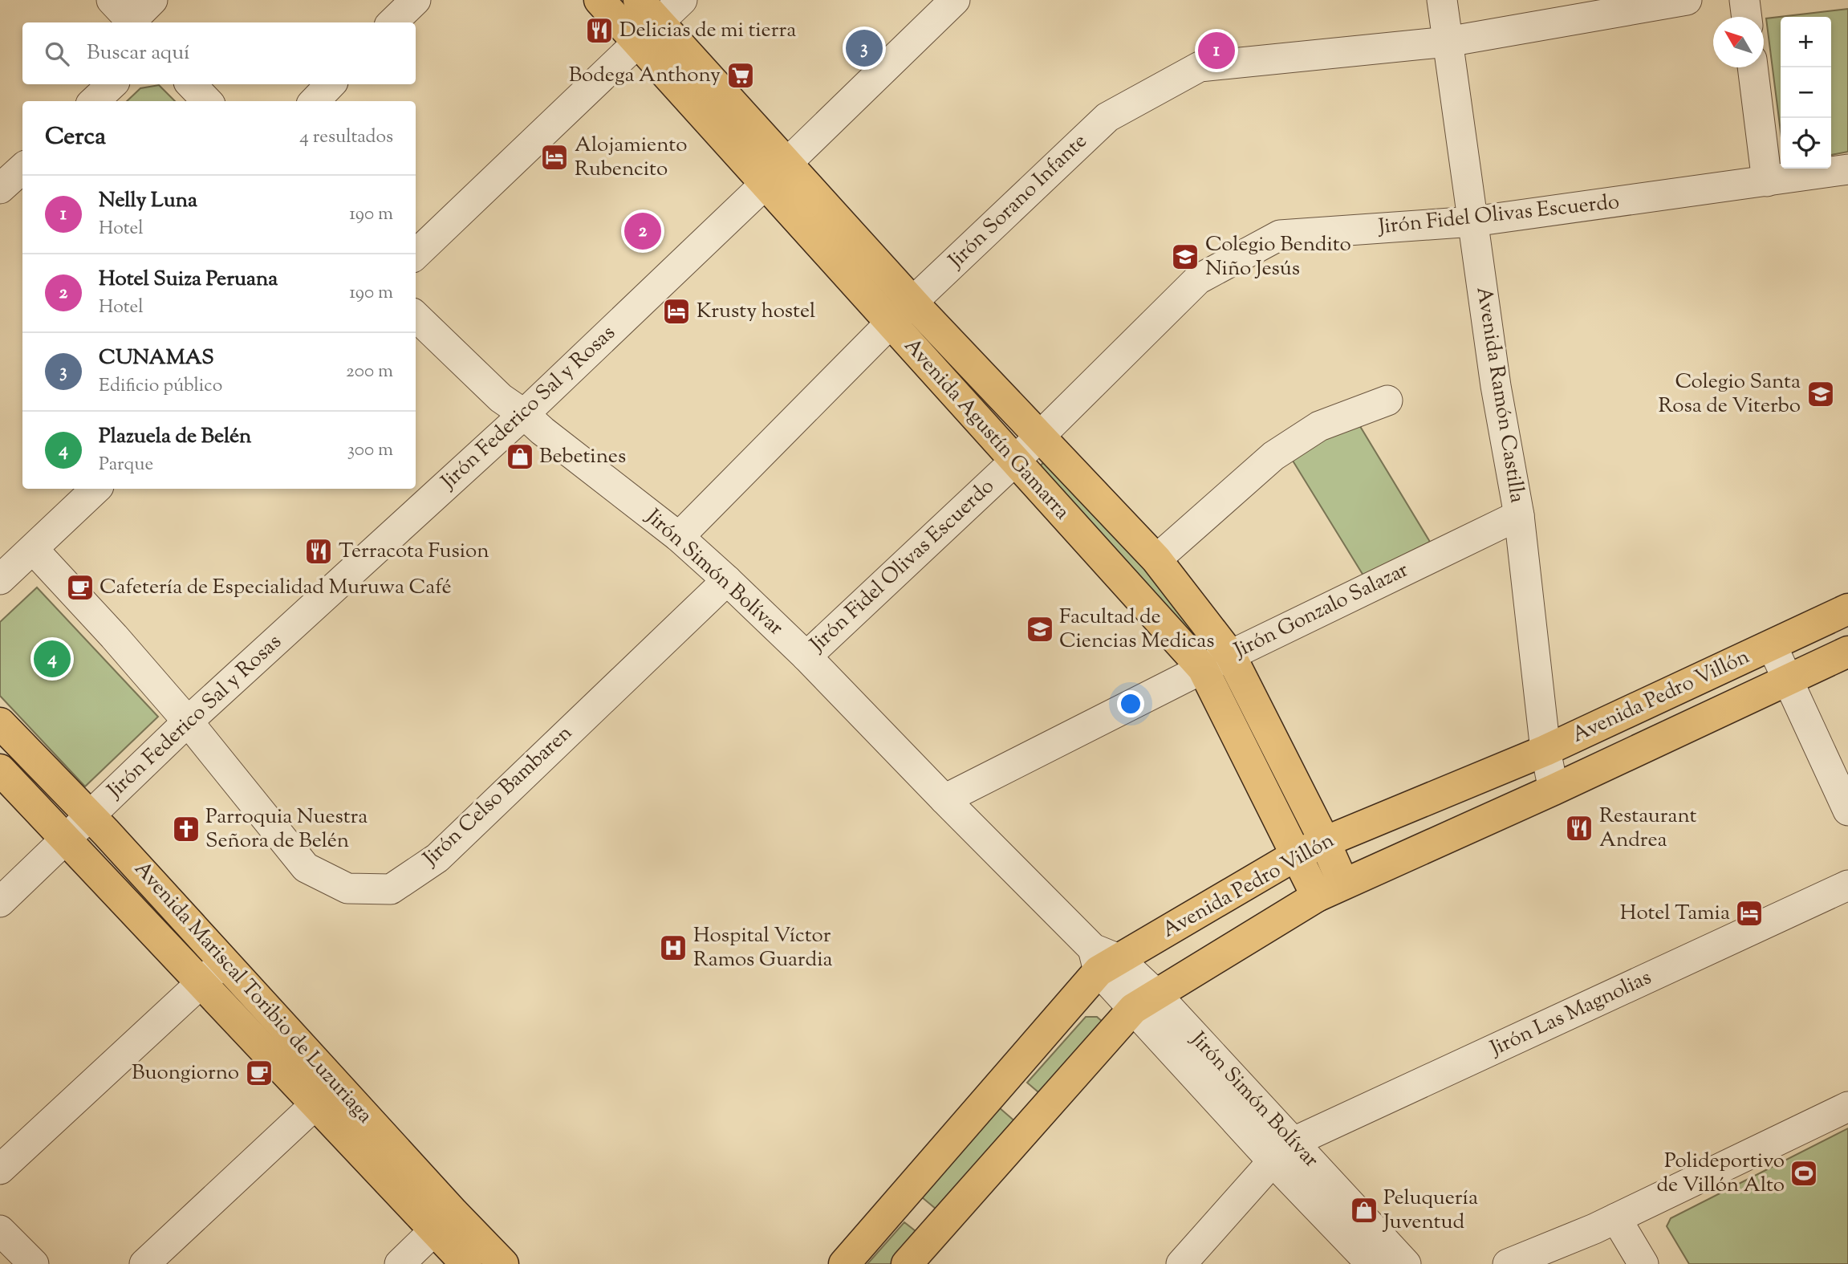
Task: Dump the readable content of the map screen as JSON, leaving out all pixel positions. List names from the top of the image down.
{
  "streets": {
    "main road": ["Avenida Agustín Gamarra", "Avenida Pedro Villón", "Avenida Mariscal Toribio de Luzuriaga"],
    "street": [
      "Jirón Sorano Infante",
      "Jirón Fidel Olivas Escuerdo",
      "Avenida Ramón Castilla",
      "Jirón Federico Sal y Rosas",
      "Jirón Simón Bolívar",
      "Jirón Gonzalo Salazar",
      "Jirón Celso Bambaren",
      "Jirón Las Magnolias"
    ]
  },
  "crossings": [
    ["Jirón Sorano Infante", "Avenida Ramón Castilla"],
    ["Jirón Sorano Infante", "Avenida Agustín Gamarra"],
    ["Jirón Sorano Infante", "Jirón Simón Bolívar"],
    ["Jirón Fidel Olivas Escuerdo", "Avenida Ramón Castilla"],
    ["Jirón Fidel Olivas Escuerdo", "Avenida Agustín Gamarra"],
    ["Jirón Fidel Olivas Escuerdo", "Jirón Simón Bolívar"],
    ["Avenida Ramón Castilla", "Jirón Gonzalo Salazar"],
    ["Avenida Ramón Castilla", "Avenida Pedro Villón"],
    ["Jirón Federico Sal y Rosas", "Avenida Agustín Gamarra"],
    ["Jirón Federico Sal y Rosas", "Jirón Simón Bolívar"],
    ["Jirón Federico Sal y Rosas", "Jirón Celso Bambaren"],
    ["Jirón Federico Sal y Rosas", "Avenida Mariscal Toribio de Luzuriaga"],
    ["Avenida Agustín Gamarra", "Jirón Gonzalo Salazar"],
    ["Avenida Agustín Gamarra", "Avenida Pedro Villón"],
    ["Jirón Simón Bolívar", "Jirón Gonzalo Salazar"],
    ["Jirón Simón Bolívar", "Avenida Pedro Villón"],
    ["Jirón Simón Bolívar", "Jirón Celso Bambaren"],
    ["Jirón Simón Bolívar", "Jirón Las Magnolias"]
  ],
  "places": {
    "restaurant": ["Delicias de mi tierra", "Terracota Fusion", "Restaurant Andrea"],
    "supermarket": ["Bodega Anthony"],
    "hotel": ["Alojamiento Rubencito", "Krusty hostel", "Hotel Tamia"],
    "school or university": ["Colegio Bendito Niño Jesús", "Colegio Santa Rosa de Viterbo", "Facultad de Ciencias Medicas"],
    "shop": ["Bebetines", "Peluquería Juventud"],
    "cafe": ["Cafetería de Especialidad Muruwa Café", "Buongiorno"],
    "church": ["Parroquia Nuestra Señora de Belén"],
    "hospital": ["Hospital Víctor Ramos Guardia"],
    "sports": ["Polideportivo de Villón Alto"]
  },
  "north": "top left",
  "page": {
    "map_buttons": ["+", "−"],
    "search": "Buscar aquí",
    "pins": [
      "3",
      "1",
      "2",
      "4"
    ],
    "heading": ["Cerca", "4 resultados"],
    "list": [
      {
        "mark": "1",
        "name": "Nelly Luna",
        "note": "Hotel",
        "value": "190 m"
      },
      {
        "mark": "2",
        "name": "Hotel Suiza Peruana",
        "note": "Hotel",
        "value": "190 m"
      },
      {
        "mark": "3",
        "name": "CUNAMAS",
        "note": "Edificio público",
        "value": "200 m"
      },
      {
        "mark": "4",
        "name": "Plazuela de Belén",
        "note": "Parque",
        "value": "300 m"
      }
    ]
  }
}
